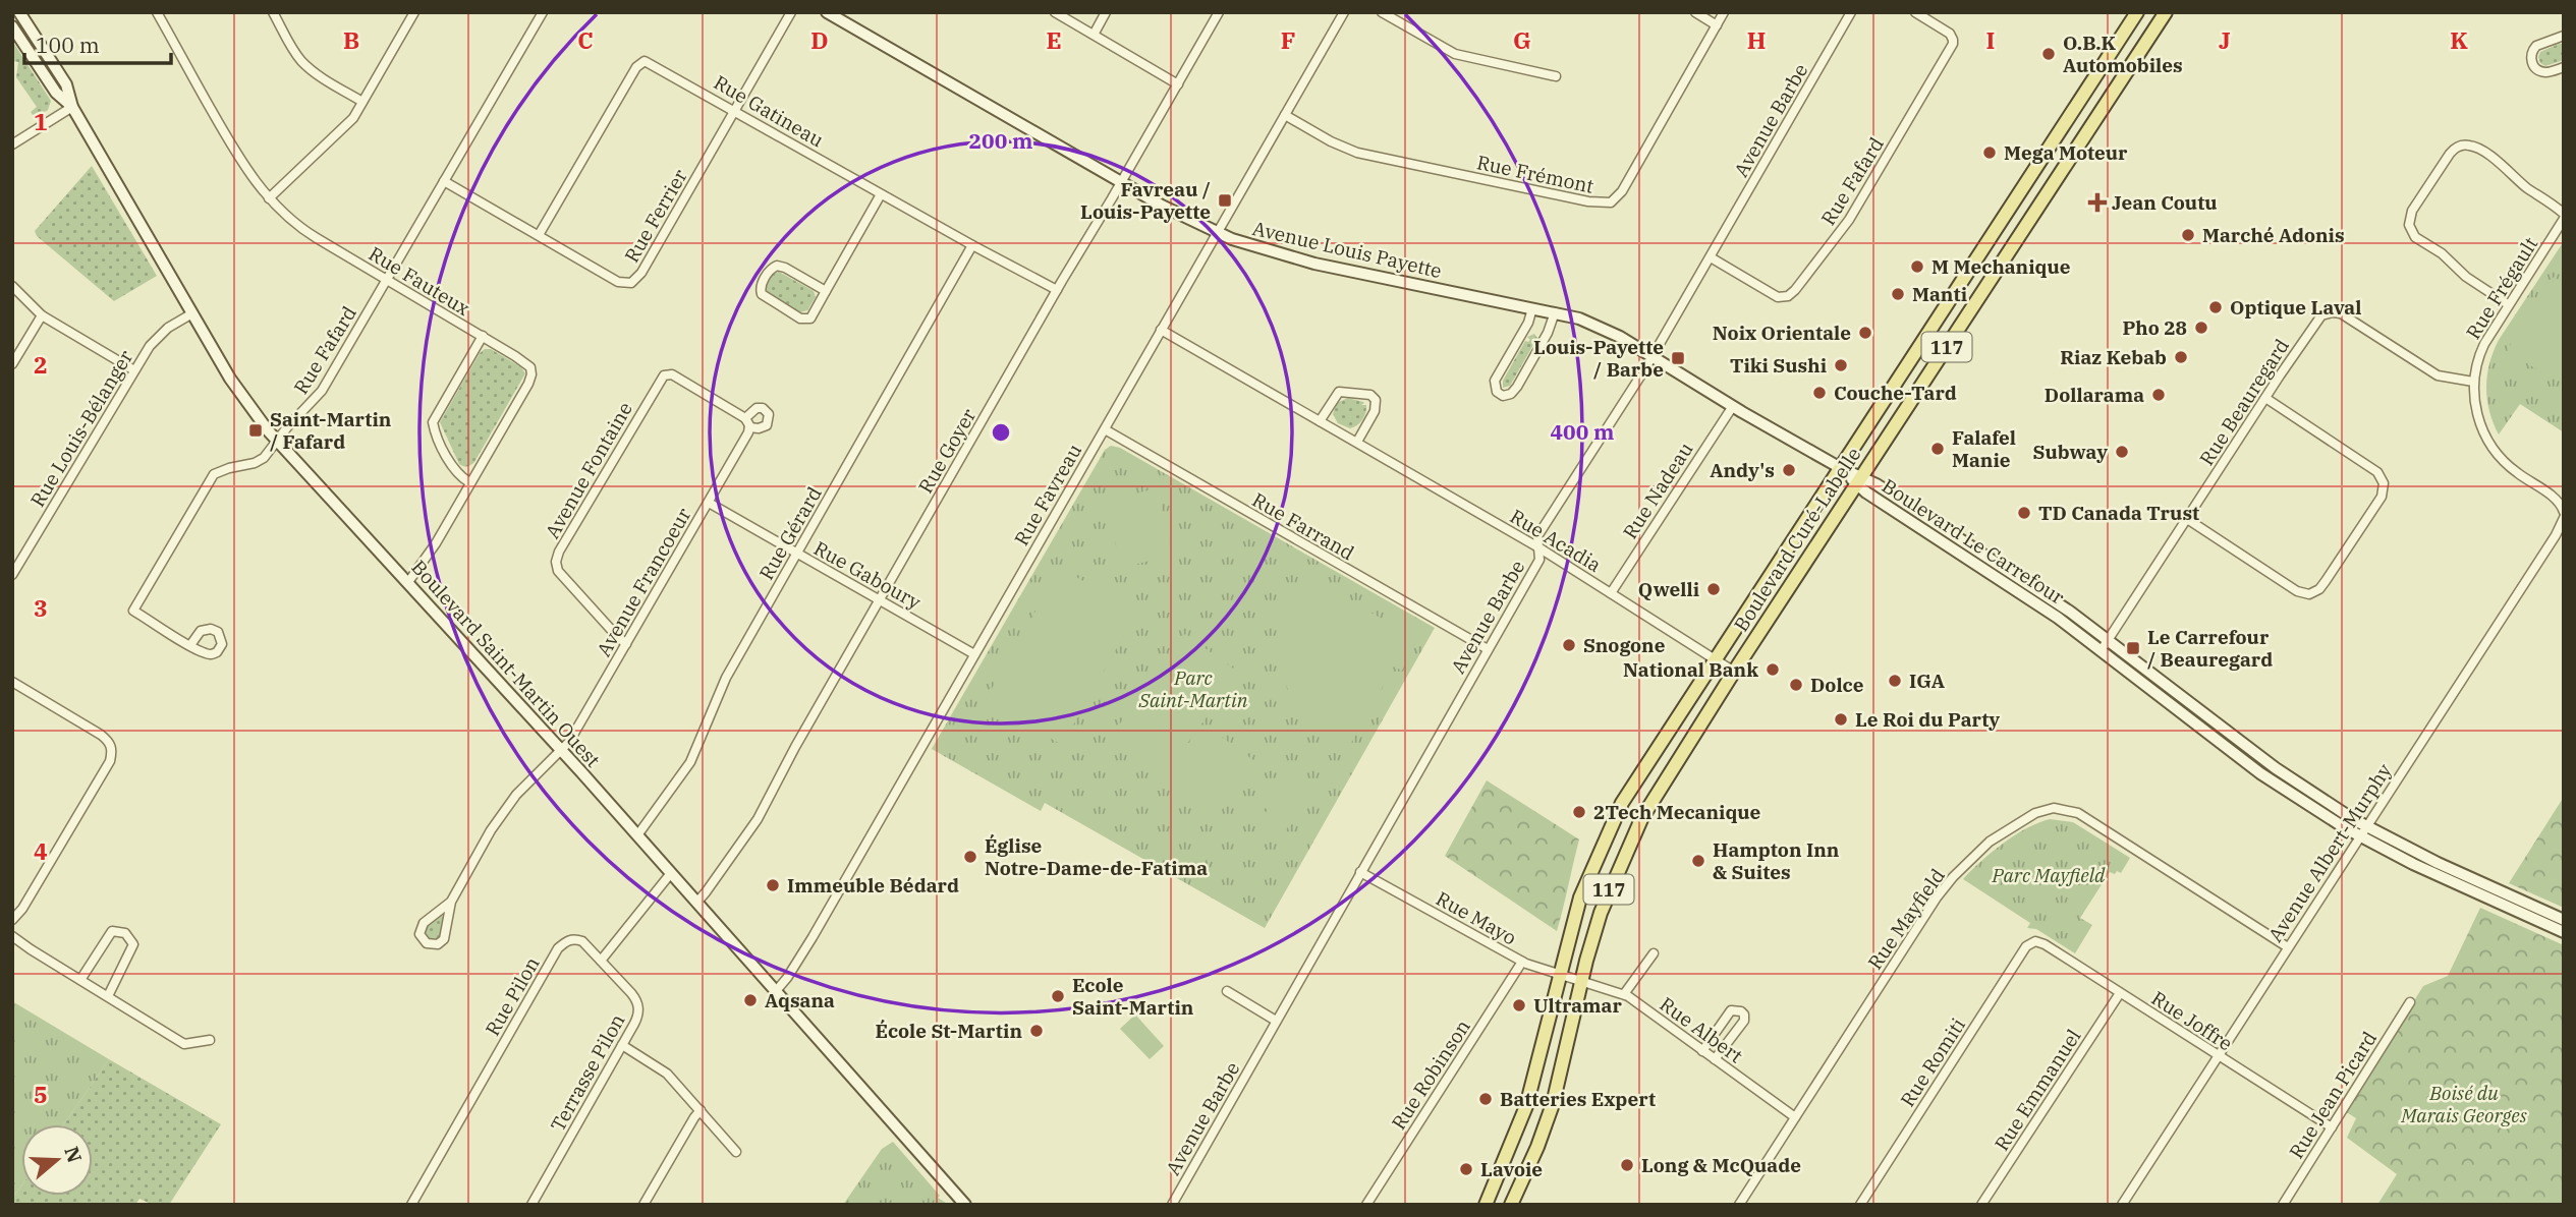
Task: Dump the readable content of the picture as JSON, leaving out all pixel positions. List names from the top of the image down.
{
  "streets": {
    "main road": ["117", "Boulevard Curé-Labelle"],
    "street": [
      "Rue Gatineau",
      "Avenue Barbe",
      "Rue Frémont",
      "Rue Fafard",
      "Rue Ferrier",
      "Avenue Louis Payette",
      "Rue Fauteux",
      "Rue Frégault",
      "Rue Beauregard",
      "Rue Louis-Bélanger",
      "Rue Goyer",
      "Avenue Fontaine",
      "Rue Nadeau",
      "Rue Favreau",
      "Rue Farrand",
      "Rue Gérard",
      "Rue Acadia",
      "Boulevard Le Carrefour",
      "Rue Gaboury",
      "Avenue Francoeur",
      "Boulevard Saint-Martin Ouest",
      "Avenue Albert-Murphy",
      "Rue Mayo",
      "Rue Mayfield",
      "Rue Pilon",
      "Rue Joffre",
      "Rue Albert",
      "Rue Romiti",
      "Terrasse Pilon",
      "Rue Robinson",
      "Rue Emmanuel",
      "Rue Jean Picard"
    ]
  },
  "crossings": [
    ["Rue Gatineau", "Rue Ferrier"],
    ["Rue Gatineau", "Rue Goyer"],
    ["Rue Gatineau", "Rue Gérard"],
    ["Avenue Barbe", "Rue Fafard"],
    ["Avenue Barbe", "Avenue Louis Payette"],
    ["Avenue Barbe", "Rue Farrand"],
    ["Avenue Barbe", "Rue Acadia"],
    ["Avenue Barbe", "Rue Mayo"],
    ["Rue Frémont", "Rue Favreau"],
    ["Rue Fafard", "Rue Ferrier"],
    ["Rue Fafard", "Rue Fauteux"],
    ["Rue Fafard", "Boulevard Saint-Martin Ouest"],
    ["Avenue Louis Payette", "Rue Goyer"],
    ["Avenue Louis Payette", "Rue Nadeau"],
    ["Avenue Louis Payette", "Rue Favreau"],
    ["Avenue Louis Payette", "Boulevard Curé-Labelle"],
    ["Avenue Louis Payette", "Boulevard Le Carrefour"],
    ["Rue Fauteux", "Boulevard Saint-Martin Ouest"],
    ["Rue Frégault", "Rue Beauregard"],
    ["Rue Beauregard", "Boulevard Le Carrefour"],
    ["Rue Louis-Bélanger", "Boulevard Saint-Martin Ouest"],
    ["Rue Goyer", "Rue Gaboury"],
    ["Rue Goyer", "Boulevard Saint-Martin Ouest"],
    ["Avenue Fontaine", "Avenue Francoeur"],
    ["Rue Nadeau", "Rue Acadia"],
    ["Rue Favreau", "Rue Farrand"],
    ["Rue Favreau", "Rue Acadia"],
    ["Rue Favreau", "Rue Gaboury"],
    ["Rue Favreau", "Boulevard Saint-Martin Ouest"],
    ["Rue Gérard", "Rue Gaboury"],
    ["Rue Gérard", "Boulevard Saint-Martin Ouest"],
    ["Boulevard Curé-Labelle", "Rue Acadia"],
    ["Boulevard Curé-Labelle", "Boulevard Le Carrefour"],
    ["Boulevard Curé-Labelle", "Rue Mayo"],
    ["Boulevard Curé-Labelle", "Rue Albert"],
    ["Boulevard Le Carrefour", "Avenue Albert-Murphy"],
    ["Rue Gaboury", "Avenue Francoeur"],
    ["Avenue Francoeur", "Boulevard Saint-Martin Ouest"],
    ["Avenue Albert-Murphy", "Rue Mayfield"],
    ["Avenue Albert-Murphy", "Rue Joffre"],
    ["Rue Mayo", "Rue Albert"],
    ["Rue Mayo", "Rue Robinson"],
    ["Rue Mayfield", "Rue Albert"],
    ["Rue Pilon", "Terrasse Pilon"],
    ["Rue Joffre", "Rue Romiti"],
    ["Rue Joffre", "Rue Emmanuel"],
    ["Rue Joffre", "Rue Jean Picard"]
  ],
  "parks": ["Parc Saint-Martin", "Parc Mayfield", "Boisé du Marais Georges"],
  "places": {
    "other": [
      "O.B.K Automobiles",
      "Mega Moteur",
      "Marché Adonis",
      "M Mechanique",
      "Manti",
      "Optique Laval",
      "Pho 28",
      "Noix Orientale",
      "Riaz Kebab",
      "Tiki Sushi",
      "Couche-Tard",
      "Dollarama",
      "Falafel Manie",
      "Subway",
      "Andy's",
      "TD Canada Trust",
      "Qwelli",
      "Snogone",
      "National Bank",
      "IGA",
      "Dolce",
      "Le Roi du Party",
      "2Tech Mecanique",
      "Église Notre-Dame-de-Fatima",
      "Hampton Inn & Suites",
      "Immeuble Bédard",
      "Ecole Saint-Martin",
      "Aqsana",
      "Ultramar",
      "École St-Martin",
      "Batteries Expert",
      "Long & McQuade",
      "Lavoie"
    ],
    "transit": [
      "Favreau / Louis-Payette",
      "Louis-Payette / Barbe",
      "Saint-Martin / Fafard",
      "Le Carrefour / Beauregard"
    ],
    "health": ["Jean Coutu"]
  },
  "scale_bar": "100 m",
  "north": "right",
  "grid": {
    "columns": [
      "B",
      "C",
      "D",
      "E",
      "F",
      "G",
      "H",
      "I",
      "J",
      "K"
    ],
    "rows": [
      "1",
      "2",
      "3",
      "4",
      "5"
    ]
  },
  "rings": ["200 m", "400 m"]
}
